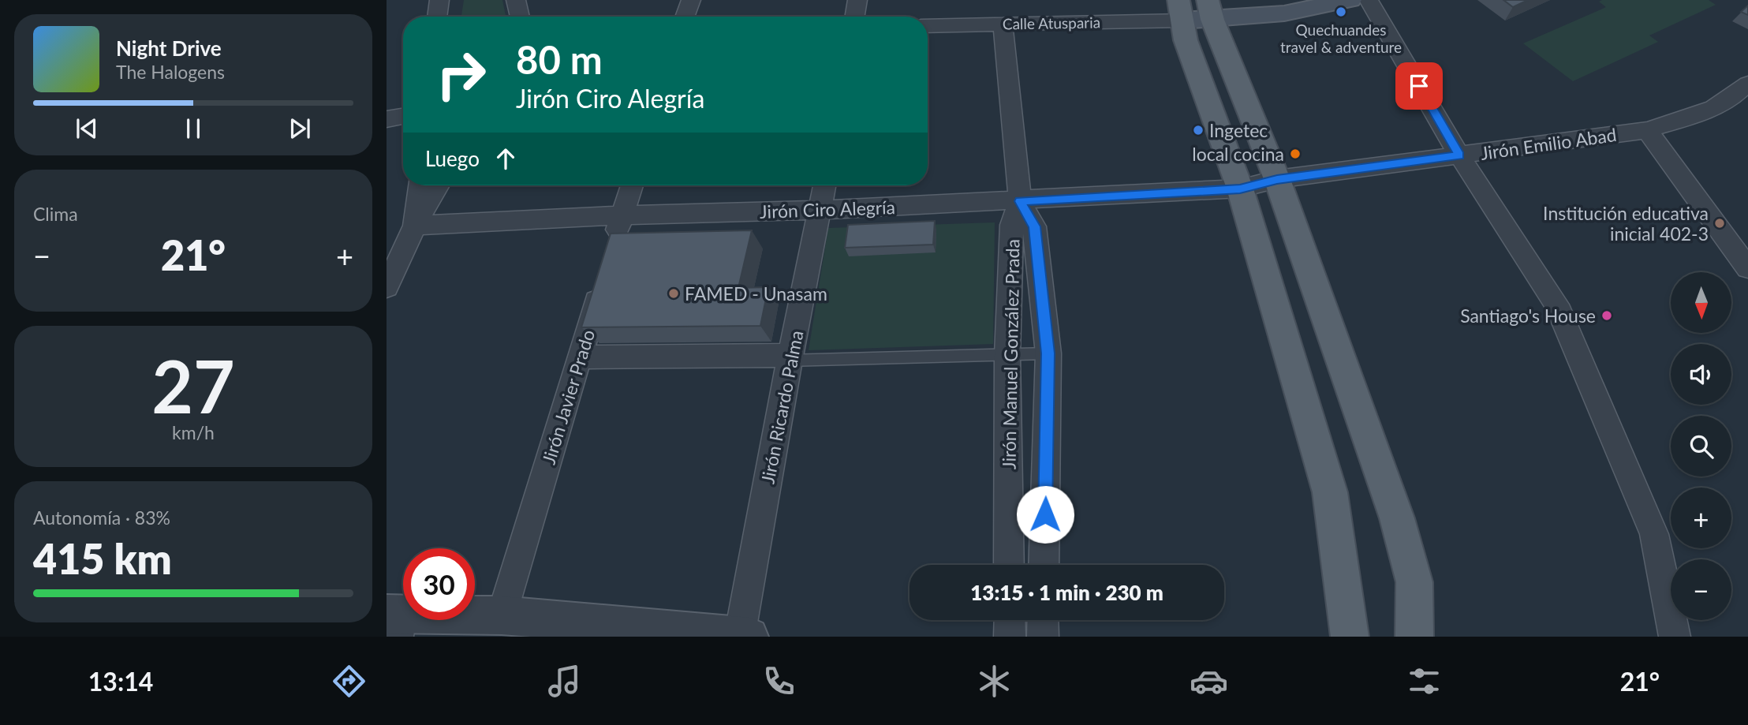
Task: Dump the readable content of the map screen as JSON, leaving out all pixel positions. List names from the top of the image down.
{
  "streets": {
    "street": [
      "Calle Atusparia",
      "Jirón Emilio Abad",
      "Jirón Ciro Alegría",
      "Jirón Manuel González Prada",
      "Jirón Javier Prado",
      "Jirón Ricardo Palma"
    ]
  },
  "crossings": [
    ["Calle Atusparia", "Jirón Manuel González Prada"],
    ["Jirón Emilio Abad", "Jirón Ciro Alegría"],
    ["Jirón Ciro Alegría", "Jirón Manuel González Prada"],
    ["Jirón Ciro Alegría", "Jirón Javier Prado"],
    ["Jirón Ciro Alegría", "Jirón Ricardo Palma"]
  ],
  "places": [
    "Quechuandes travel & adventure",
    "Ingetec",
    "local cocina",
    "Institución educativa inicial 402-3",
    "FAMED - Unasam",
    "Santiago's House"
  ],
  "north": "bottom",
  "page": {
    "turn": ["80 m", "Jirón Ciro Alegría"],
    "song": ["Night Drive", "The Halogens"],
    "then": "Luego",
    "tile": [
      "Clima",
      ["27", "km/h"],
      ["Autonomía · 83%", "415 km"]
    ],
    "heat": ["−", "21°", "+"],
    "map_buttons": ["+", "−"],
    "limit": "30",
    "trip": "13:15 · 1 min · 230 m",
    "tabs": ["13:14", "21°"]
  }
}
